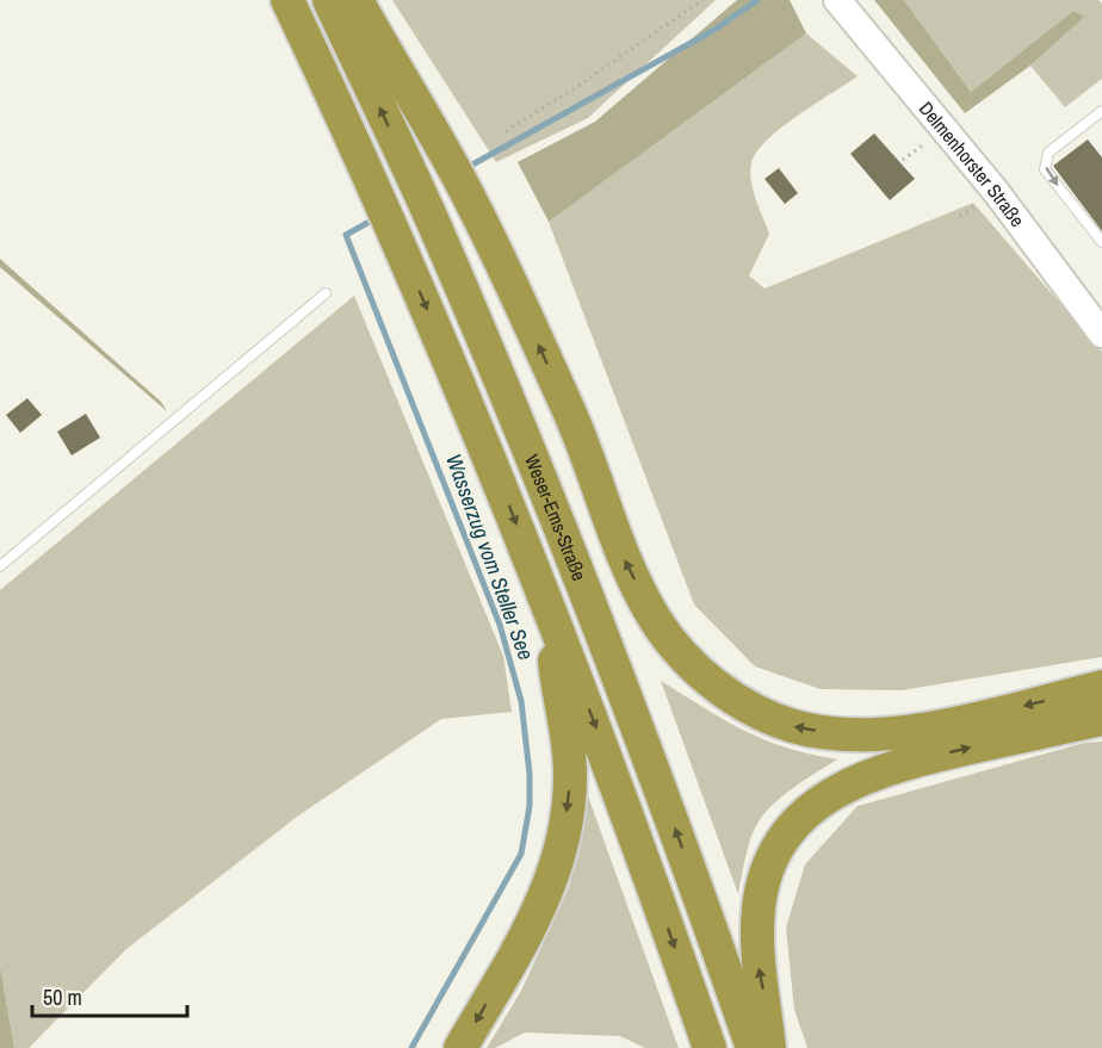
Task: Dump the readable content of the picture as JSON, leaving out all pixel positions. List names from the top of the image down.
{
  "streets": {
    "highway": ["Weser-Ems-Straße"],
    "street": ["Delmenhorster Straße"]
  },
  "water": ["Wasserzug vom Steller See"],
  "scale_bar": "50 m"
}
